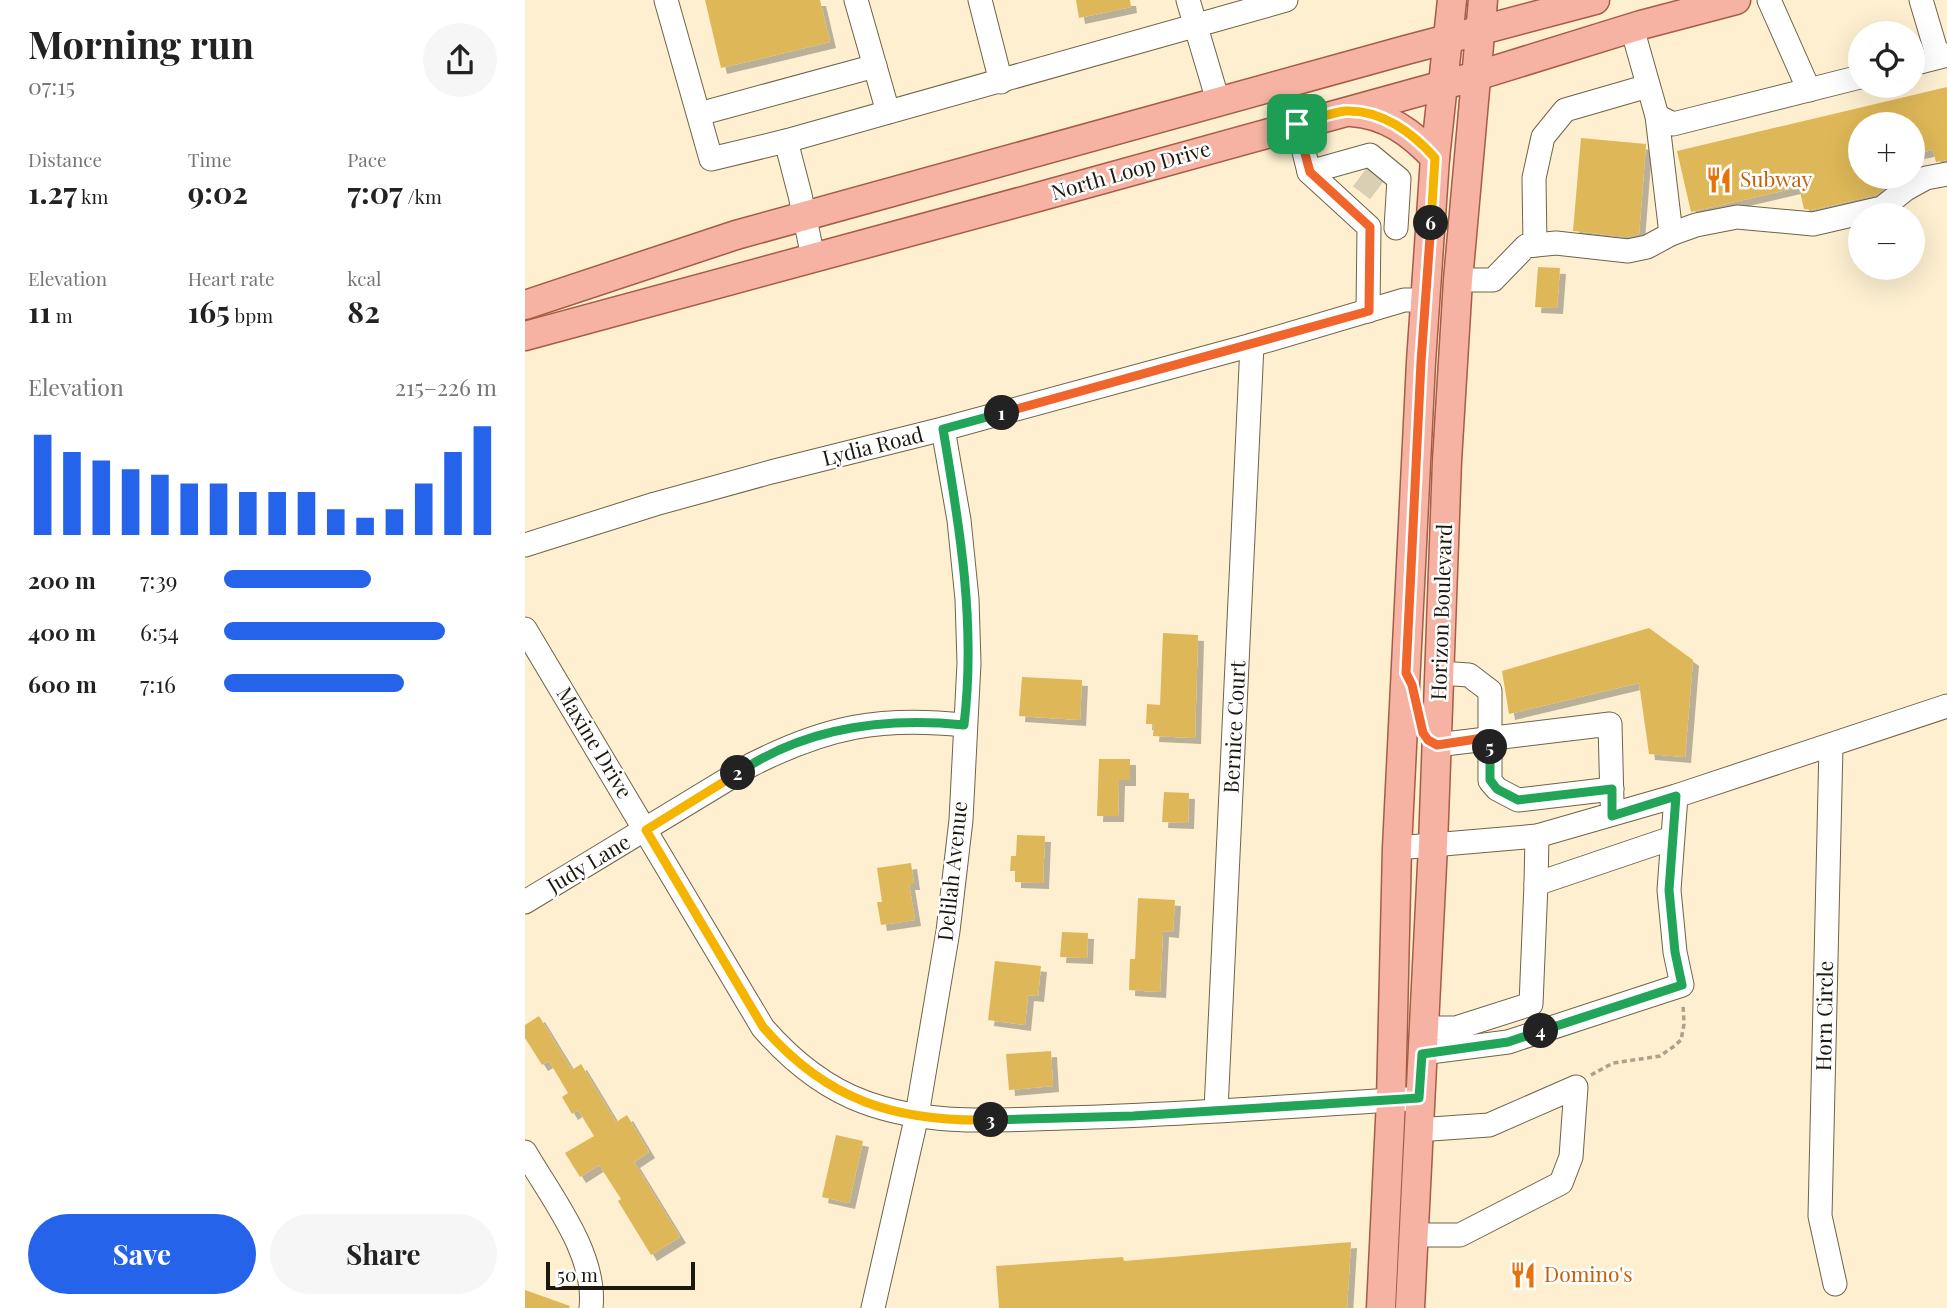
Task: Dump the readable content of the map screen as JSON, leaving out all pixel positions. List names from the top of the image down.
{
  "streets": {
    "main road": ["North Loop Drive", "Horizon Boulevard"],
    "street": [
      "Lydia Road",
      "Bernice Court",
      "Maxine Drive",
      "Judy Lane",
      "Delilah Avenue",
      "Horn Circle"
    ]
  },
  "crossings": [
    ["North Loop Drive", "Horizon Boulevard"],
    ["Lydia Road", "Horizon Boulevard"],
    ["Lydia Road", "Bernice Court"],
    ["Lydia Road", "Delilah Avenue"],
    ["Horizon Boulevard", "Maxine Drive"],
    ["Bernice Court", "Maxine Drive"],
    ["Maxine Drive", "Judy Lane"],
    ["Maxine Drive", "Delilah Avenue"],
    ["Judy Lane", "Delilah Avenue"]
  ],
  "places": {
    "restaurant": ["Subway", "Domino's"]
  },
  "scale_bar": "50 m",
  "page": {
    "heading": ["Morning run", "07:15"],
    "map_buttons": ["+", "−"],
    "stats": [
      ["Distance", "1.27 km"],
      ["Time", "9:02"],
      ["Pace", "7:07 /km"],
      ["Elevation", "11 m"],
      ["Heart rate", "165 bpm"],
      ["kcal", "82"]
    ],
    "pins": [
      "6",
      "1",
      "5",
      "2",
      "4",
      "3"
    ],
    "chart": ["Elevation", "215–226 m"],
    "list": [
      {
        "name": "200 m",
        "note": "7:39"
      },
      {
        "name": "400 m",
        "note": "6:54"
      },
      {
        "name": "600 m",
        "note": "7:16"
      }
    ],
    "buttons": ["Save", "Share"],
    "scale": "50 m"
  }
}
